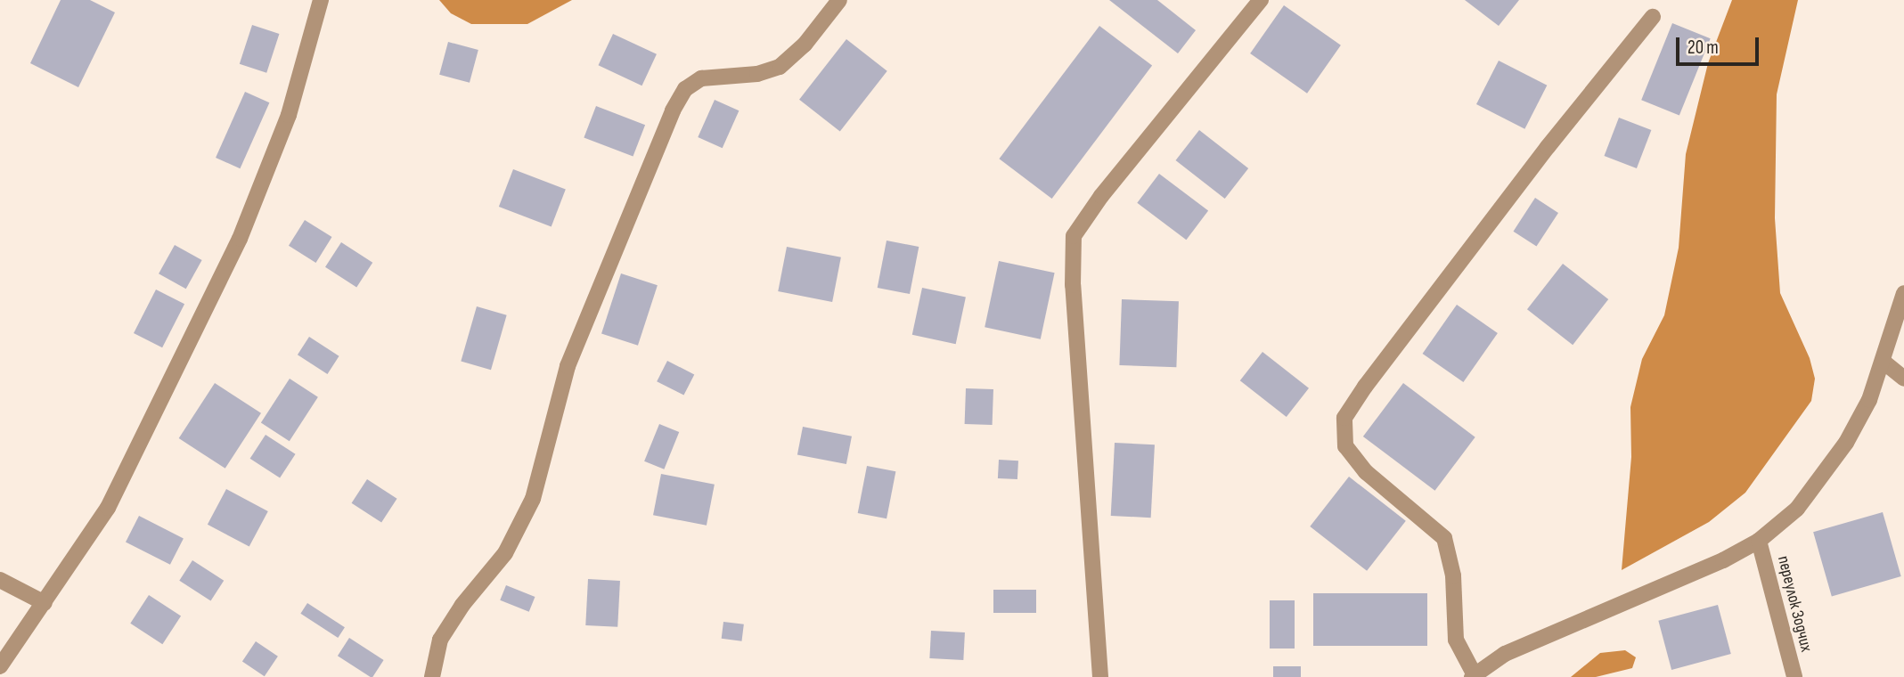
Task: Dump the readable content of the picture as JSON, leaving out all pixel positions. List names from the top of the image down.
{
  "streets": {
    "street": ["переулок Зодчих"]
  },
  "scale_bar": "20 m"
}
